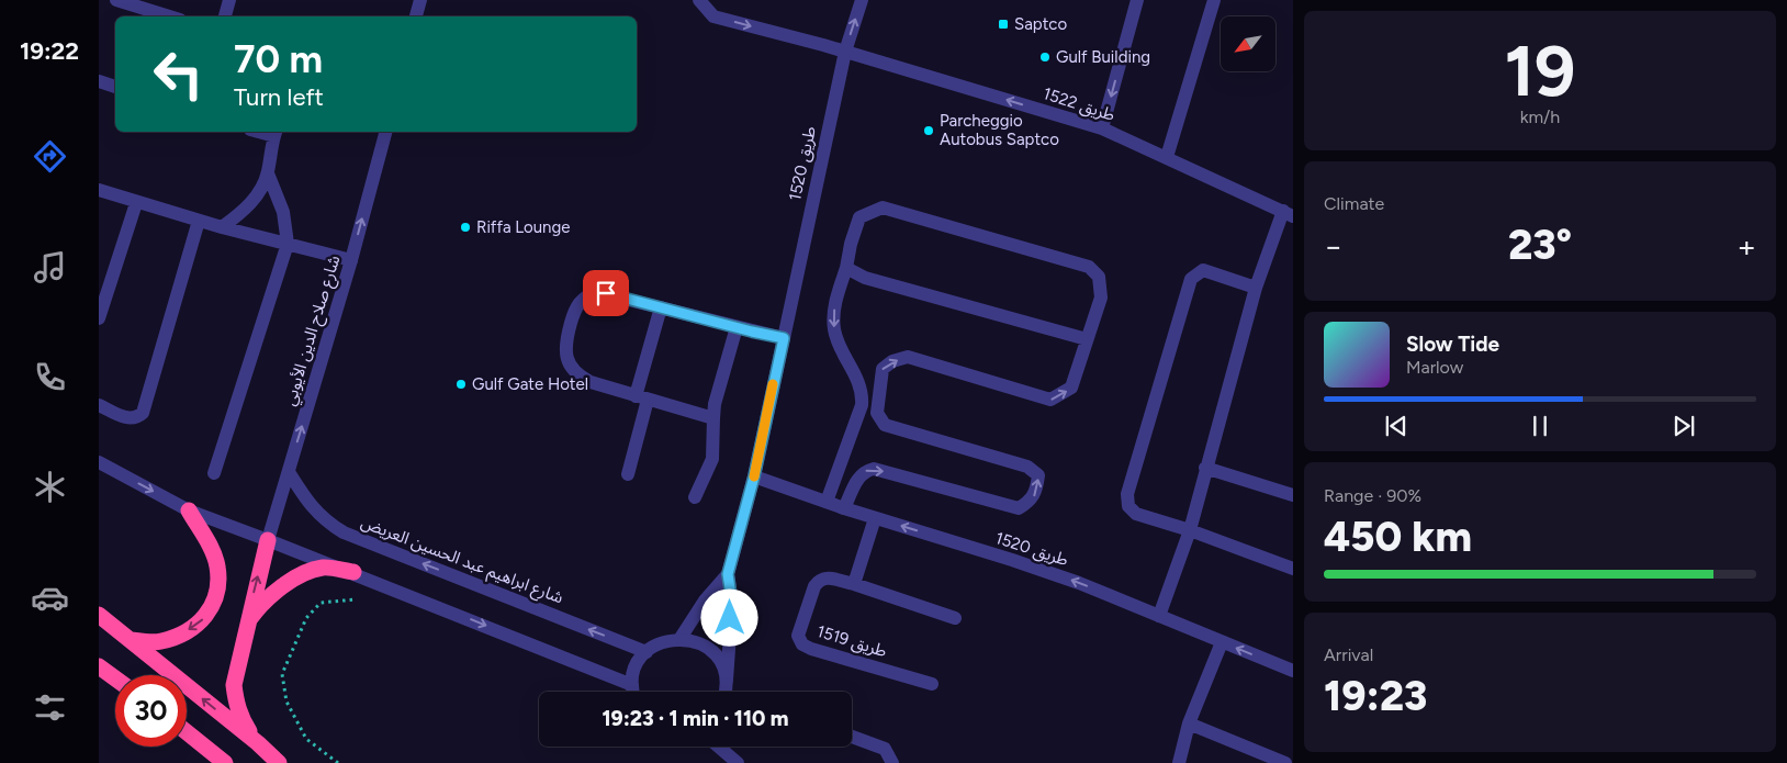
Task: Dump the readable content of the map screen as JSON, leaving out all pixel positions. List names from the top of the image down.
{
  "streets": {
    "street": [
      "طريق 1522",
      "طريق 1520",
      "شارع صلاح الدين الأيوبي",
      "شارع ابراهيم عبد الحسين العريض",
      "طريق 1519"
    ]
  },
  "crossings": [
    ["طريق 1522", "طريق 1520"],
    ["شارع صلاح الدين الأيوبي", "شارع ابراهيم عبد الحسين العريض"]
  ],
  "places": {
    "transit": ["Saptco"],
    "other": [
      "Gulf Building",
      "Parcheggio Autobus Saptco",
      "Riffa Lounge",
      "Gulf Gate Hotel"
    ]
  },
  "north": "bottom left",
  "page": {
    "tabs": "19:22",
    "tile": [
      ["19", "km/h"],
      "Climate",
      ["Range · 90%", "450 km"],
      ["Arrival", "19:23"]
    ],
    "turn": ["70 m", "Turn left"],
    "heat": ["−", "23°", "+"],
    "song": ["Slow Tide", "Marlow"],
    "limit": "30",
    "trip": "19:23 · 1 min · 110 m"
  }
}
